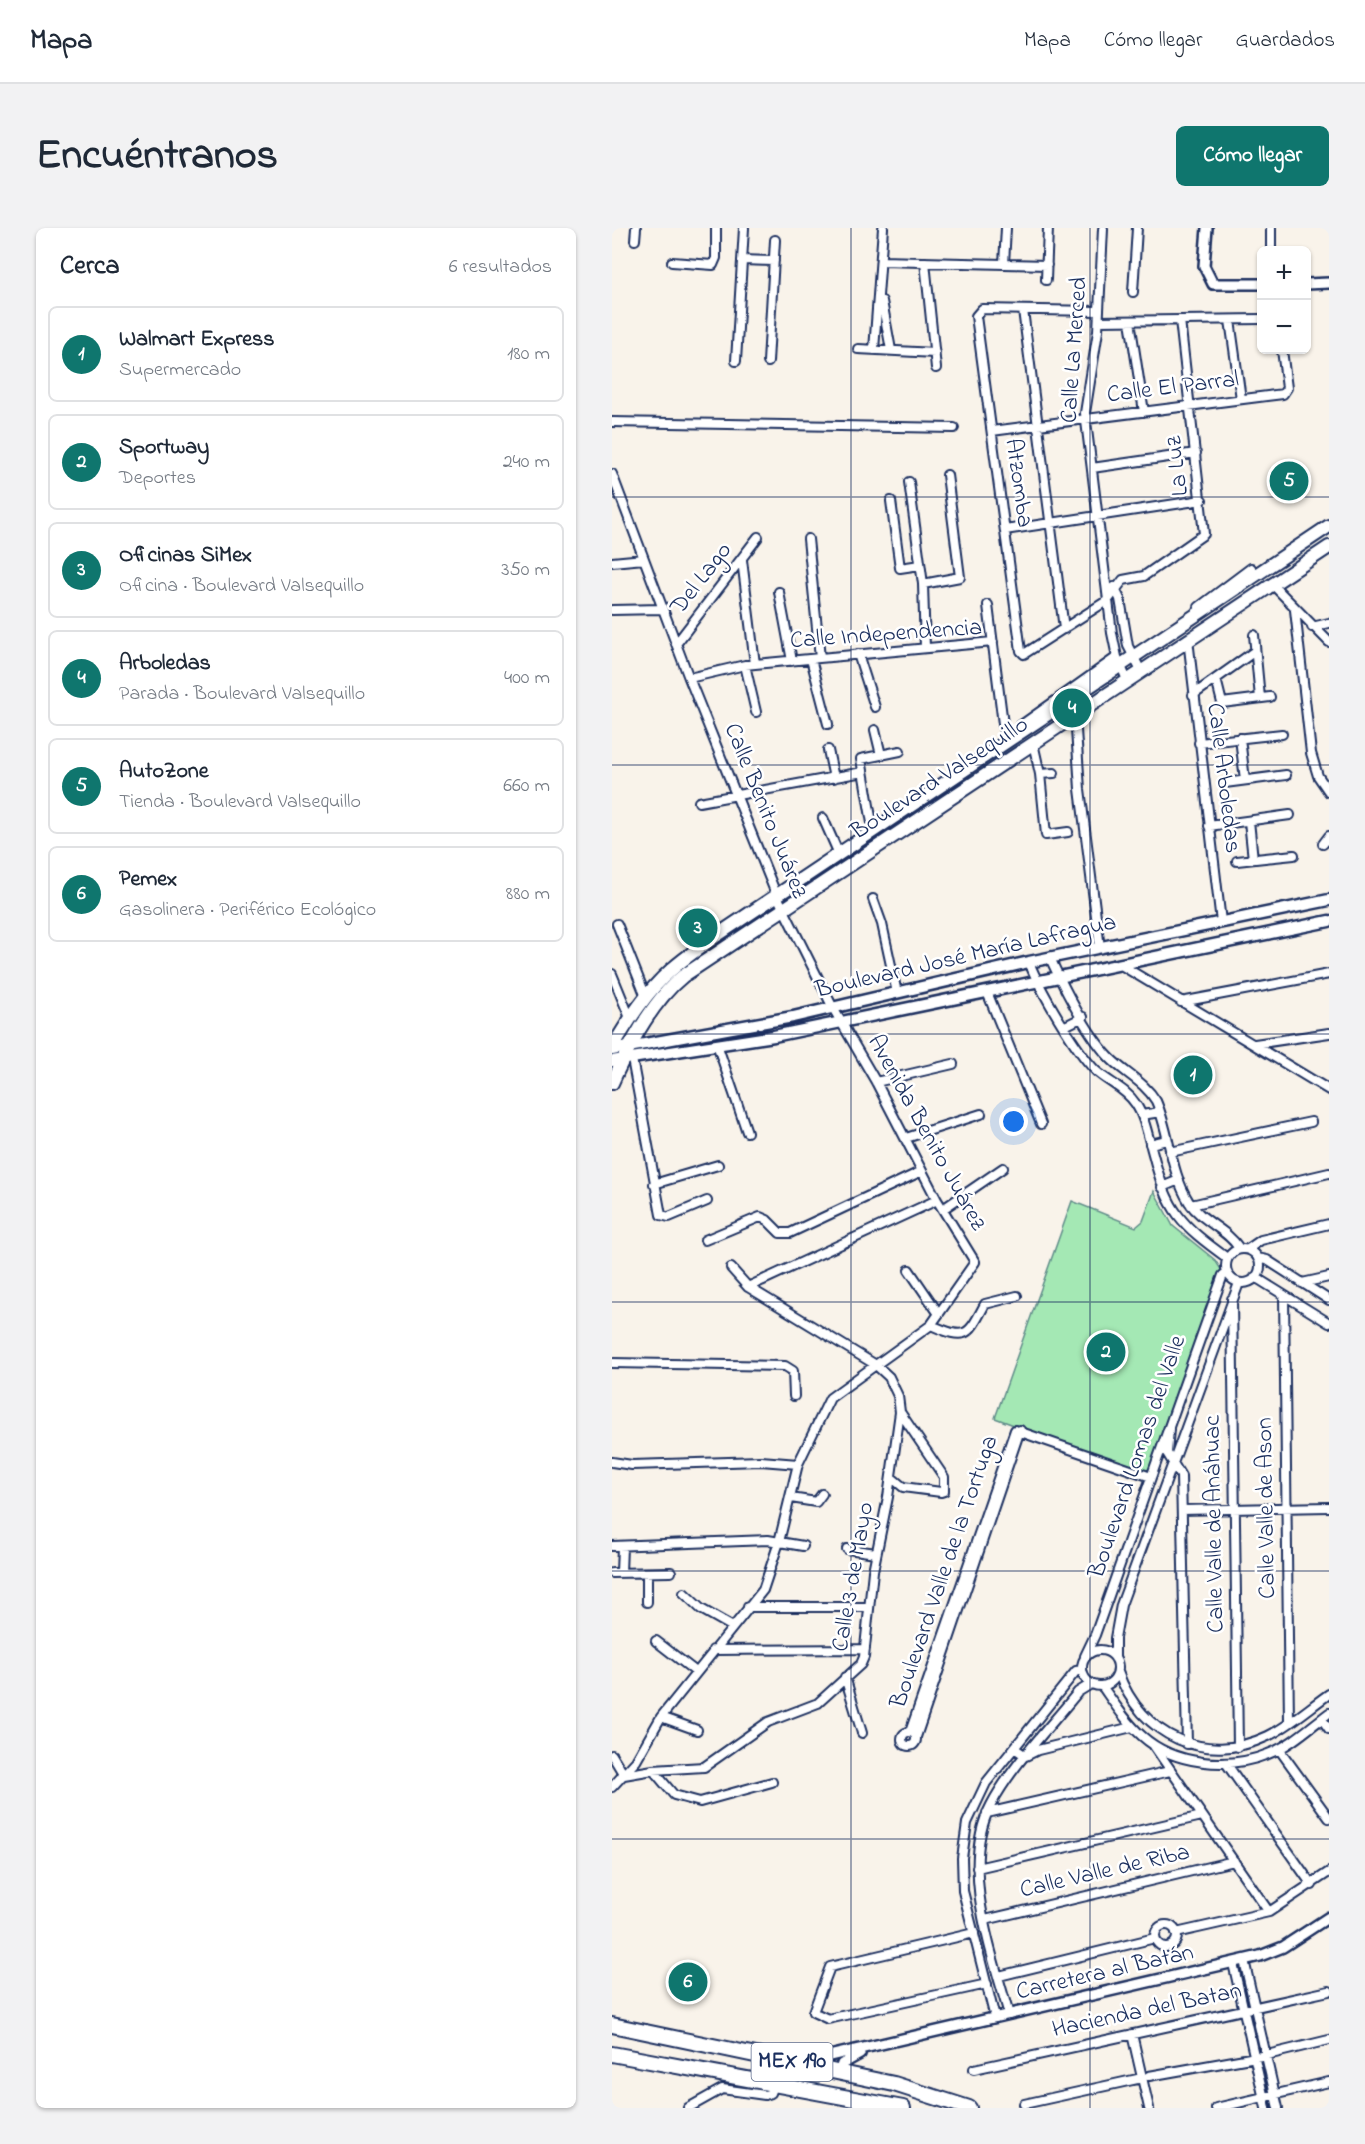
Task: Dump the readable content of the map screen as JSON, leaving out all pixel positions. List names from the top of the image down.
{
  "streets": {
    "highway": ["MEX 190"],
    "main road": ["Boulevard Valsequillo", "Boulevard José María Lafragua"],
    "street": [
      "Calle La Merced",
      "Calle El Parral",
      "La Luz",
      "Atzomba",
      "Del Lago",
      "Calle Independencia",
      "Calle Arboledas",
      "Calle Benito Juárez",
      "Avenida Benito Juárez",
      "Boulevard Lomas del Valle",
      "Calle Valle de Ason",
      "Calle Valle de Anáhuac",
      "Boulevard Valle de la Tortuga",
      "Calle 3 de Mayo",
      "Calle Valle de Riba",
      "Carretera al Batán",
      "Hacienda del Batan"
    ]
  },
  "crossings": [
    ["Calle La Merced", "Calle El Parral"],
    ["Calle La Merced", "Boulevard Valsequillo"],
    ["Calle El Parral", "La Luz"],
    ["Calle El Parral", "Atzomba"],
    ["Del Lago", "Calle Benito Juárez"],
    ["Calle Independencia", "Boulevard Valsequillo"],
    ["Calle Independencia", "Calle Benito Juárez"],
    ["Calle Arboledas", "Boulevard Valsequillo"],
    ["Calle Arboledas", "Boulevard José María Lafragua"],
    ["Boulevard Valsequillo", "Calle Benito Juárez"],
    ["Boulevard Valsequillo", "Boulevard José María Lafragua"],
    ["Calle Benito Juárez", "Boulevard José María Lafragua"],
    ["Calle Benito Juárez", "Avenida Benito Juárez"],
    ["Boulevard José María Lafragua", "Avenida Benito Juárez"],
    ["Boulevard Lomas del Valle", "Calle Valle de Anáhuac"],
    ["Boulevard Lomas del Valle", "Boulevard Valle de la Tortuga"],
    ["Carretera al Batán", "MEX 190"]
  ],
  "page": {
    "header": "Mapa",
    "nav": ["Mapa", "Cómo llegar", "Guardados"],
    "title": "Encuéntranos",
    "buttons": "Cómo llegar",
    "heading": ["Cerca", "6 resultados"],
    "map_buttons": ["+", "−"],
    "list": [
      {
        "mark": "1",
        "name": "Walmart Express",
        "note": "Supermercado",
        "value": "180 m"
      },
      {
        "mark": "2",
        "name": "Sportway",
        "note": "Deportes",
        "value": "240 m"
      },
      {
        "mark": "3",
        "name": "Oficinas SiMex",
        "note": "Oficina · Boulevard Valsequillo",
        "value": "350 m"
      },
      {
        "mark": "4",
        "name": "Arboledas",
        "note": "Parada · Boulevard Valsequillo",
        "value": "400 m"
      },
      {
        "mark": "5",
        "name": "AutoZone",
        "note": "Tienda · Boulevard Valsequillo",
        "value": "660 m"
      },
      {
        "mark": "6",
        "name": "Pemex",
        "note": "Gasolinera · Periférico Ecológico",
        "value": "880 m"
      }
    ],
    "pins": [
      "5",
      "4",
      "3",
      "1",
      "2",
      "6"
    ]
  }
}
